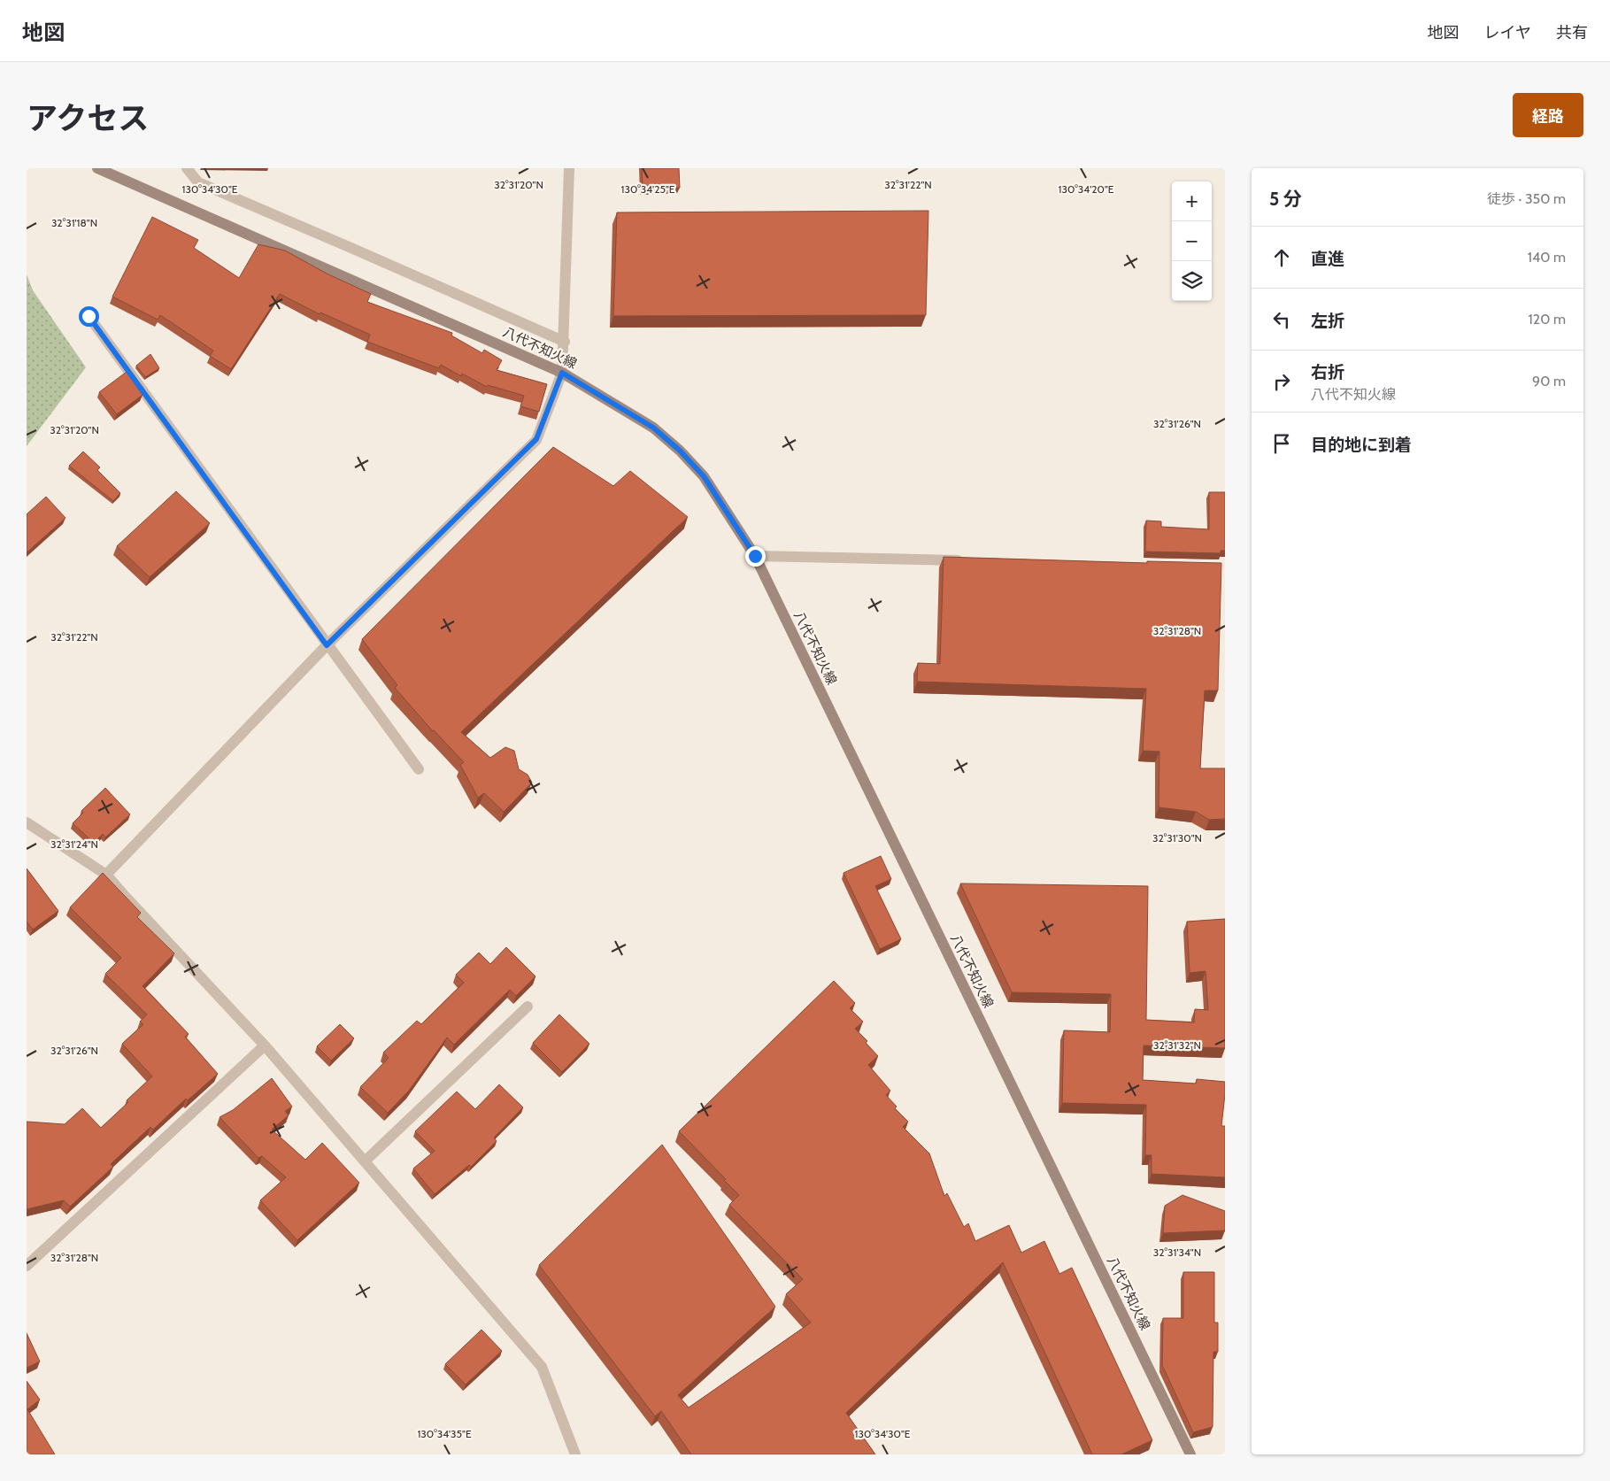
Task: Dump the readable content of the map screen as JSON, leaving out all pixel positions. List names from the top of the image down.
{
  "streets": {
    "main road": ["八代不知火線"]
  },
  "page": {
    "header": "地図",
    "nav": ["地図", "レイヤ", "共有"],
    "title": "アクセス",
    "buttons": "経路",
    "heading": ["5 分", "徒歩 · 350 m"],
    "map_buttons": ["+", "−"],
    "list": [
      ["直進", "140 m"],
      ["左折", "120 m"],
      ["右折", "八代不知火線", "90 m"],
      "目的地に到着"
    ]
  },
  "coordinates": [
    "32°31'20\"N",
    "32°31'22\"N",
    "130°34'30\"E",
    "130°34'25\"E",
    "130°34'20\"E",
    "32°31'18\"N",
    "32°31'26\"N",
    "32°31'28\"N",
    "32°31'30\"N",
    "32°31'24\"N",
    "32°31'32\"N",
    "32°31'34\"N",
    "130°34'35\"E"
  ]
}
